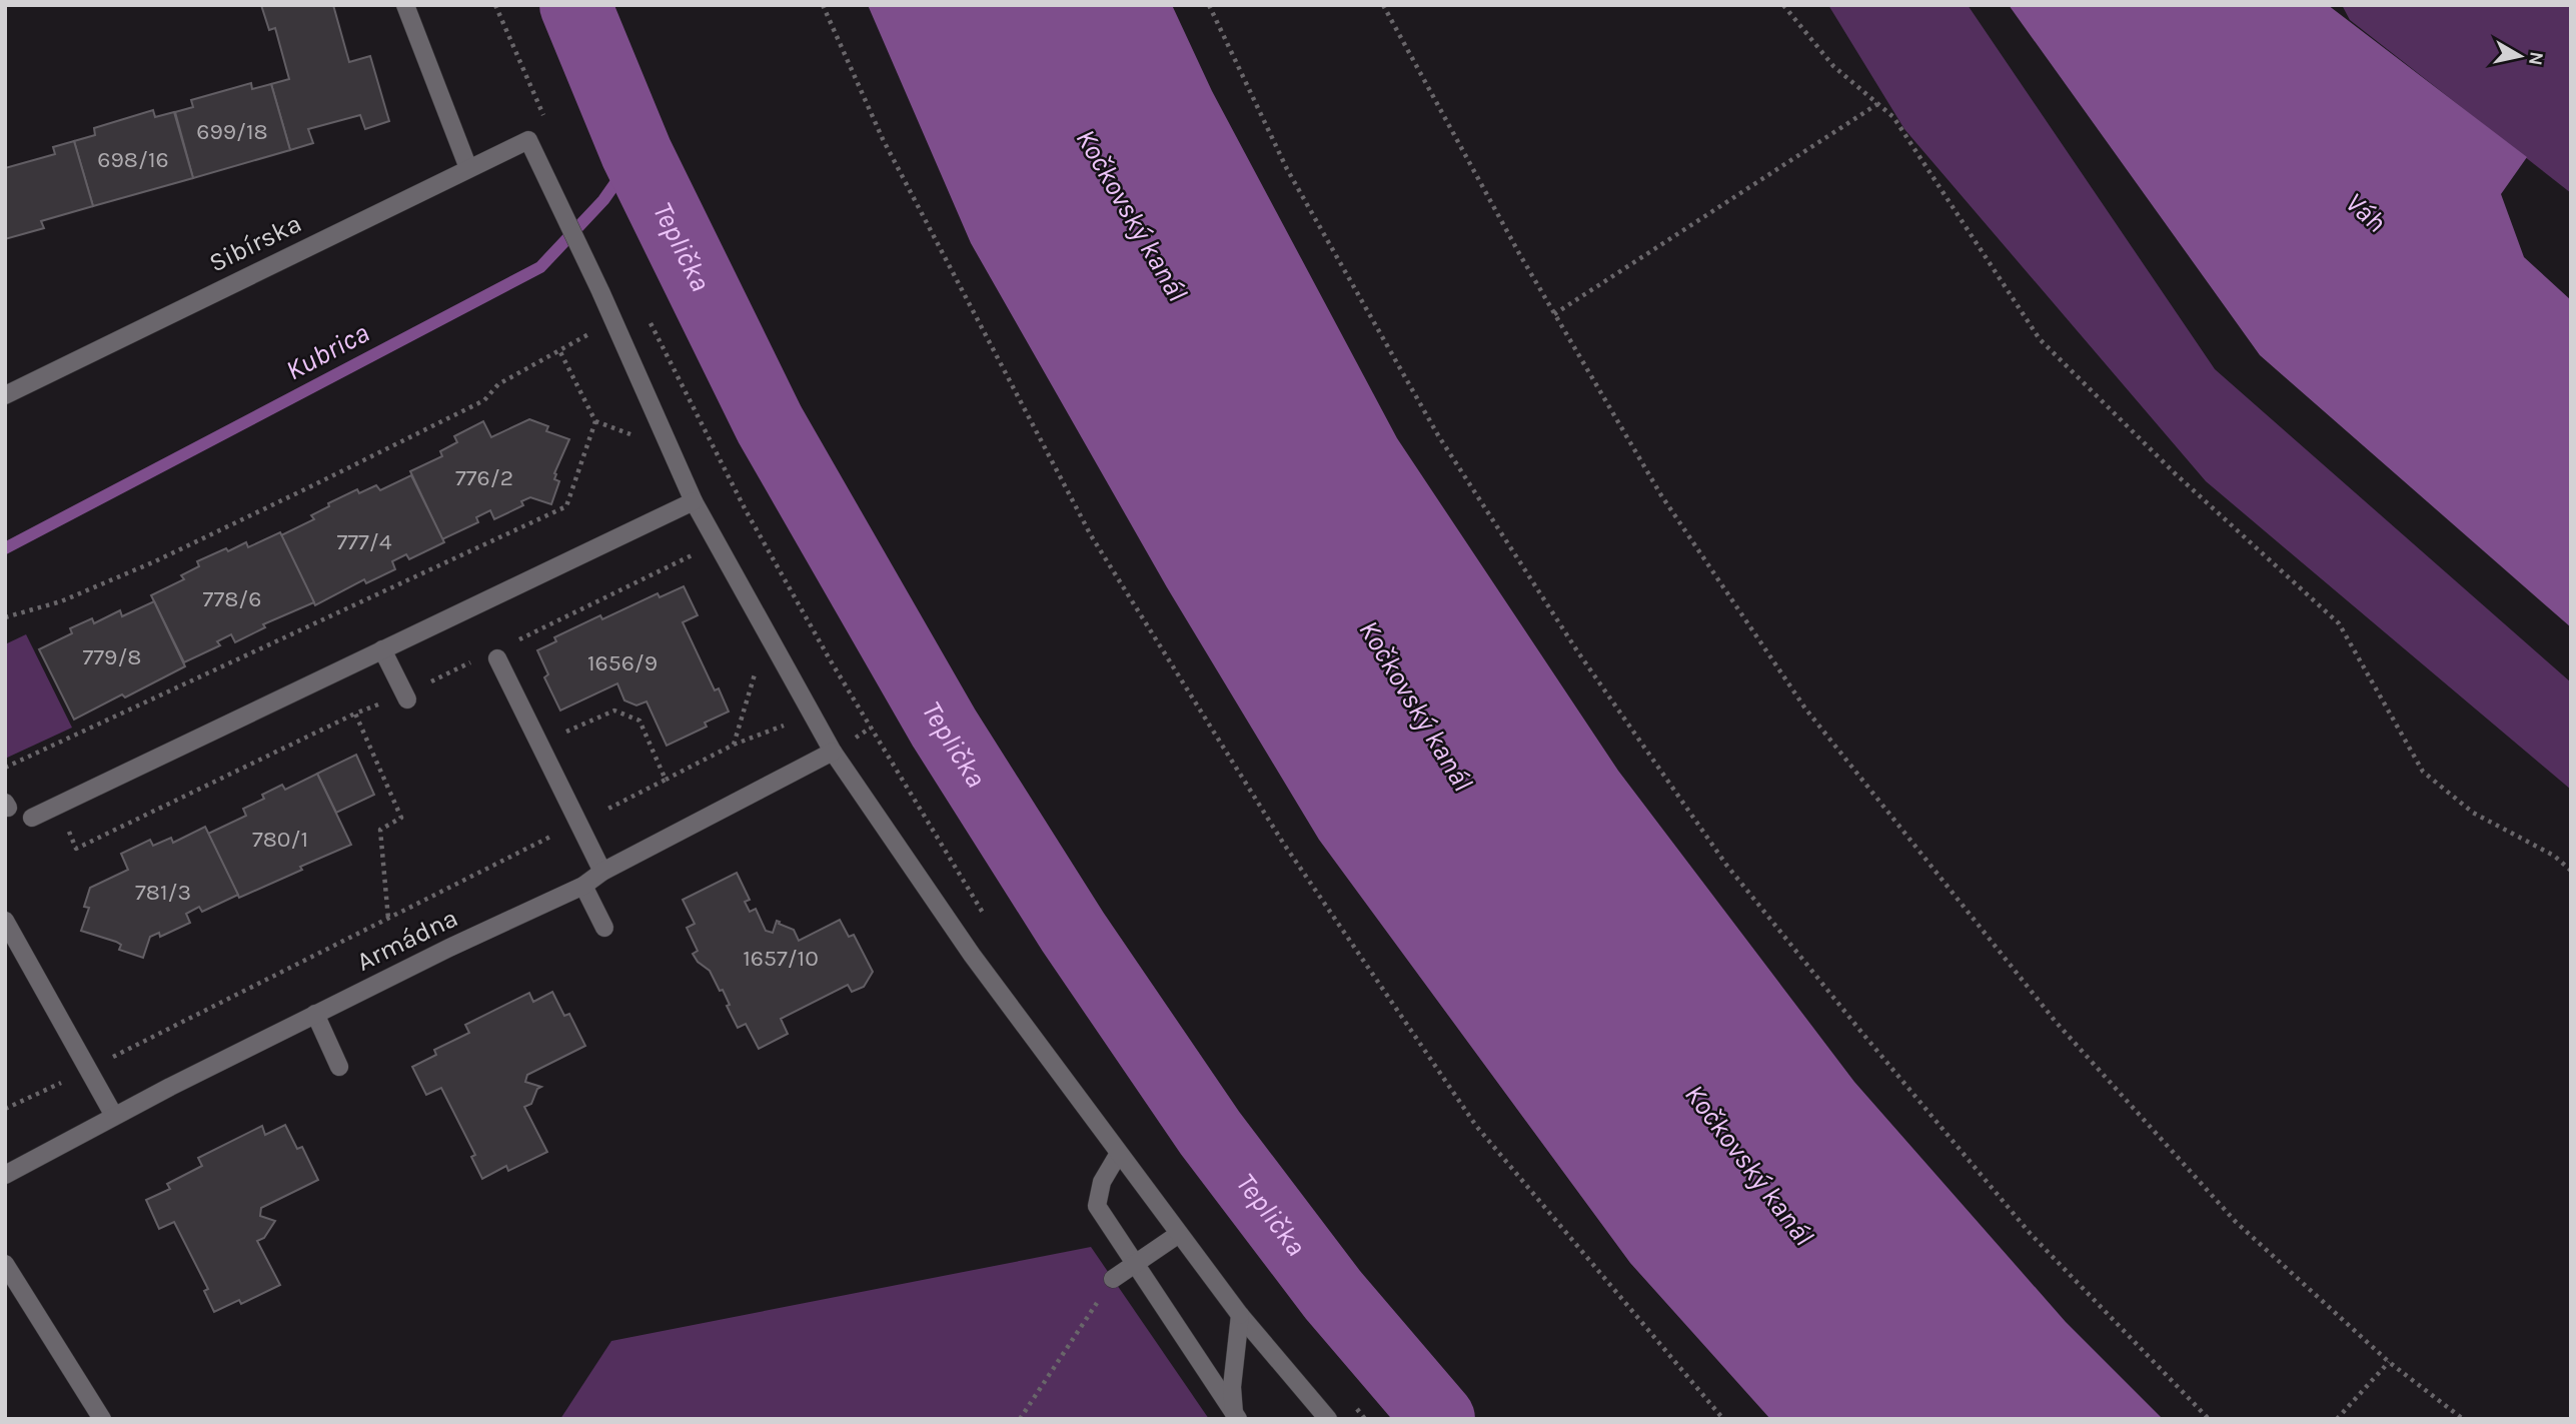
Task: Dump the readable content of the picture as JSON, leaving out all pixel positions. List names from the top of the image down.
{
  "streets": {
    "street": ["Sibírska", "Armádna"]
  },
  "water": [
    "Váh",
    "Kočkovský kanál",
    "Teplička",
    "Kubrica"
  ],
  "house_numbers": [
    "699/18",
    "698/16",
    "776/2",
    "777/4",
    "778/6",
    "779/8",
    "1656/9",
    "780/1",
    "781/3",
    "1657/10"
  ],
  "north": "right"
}
